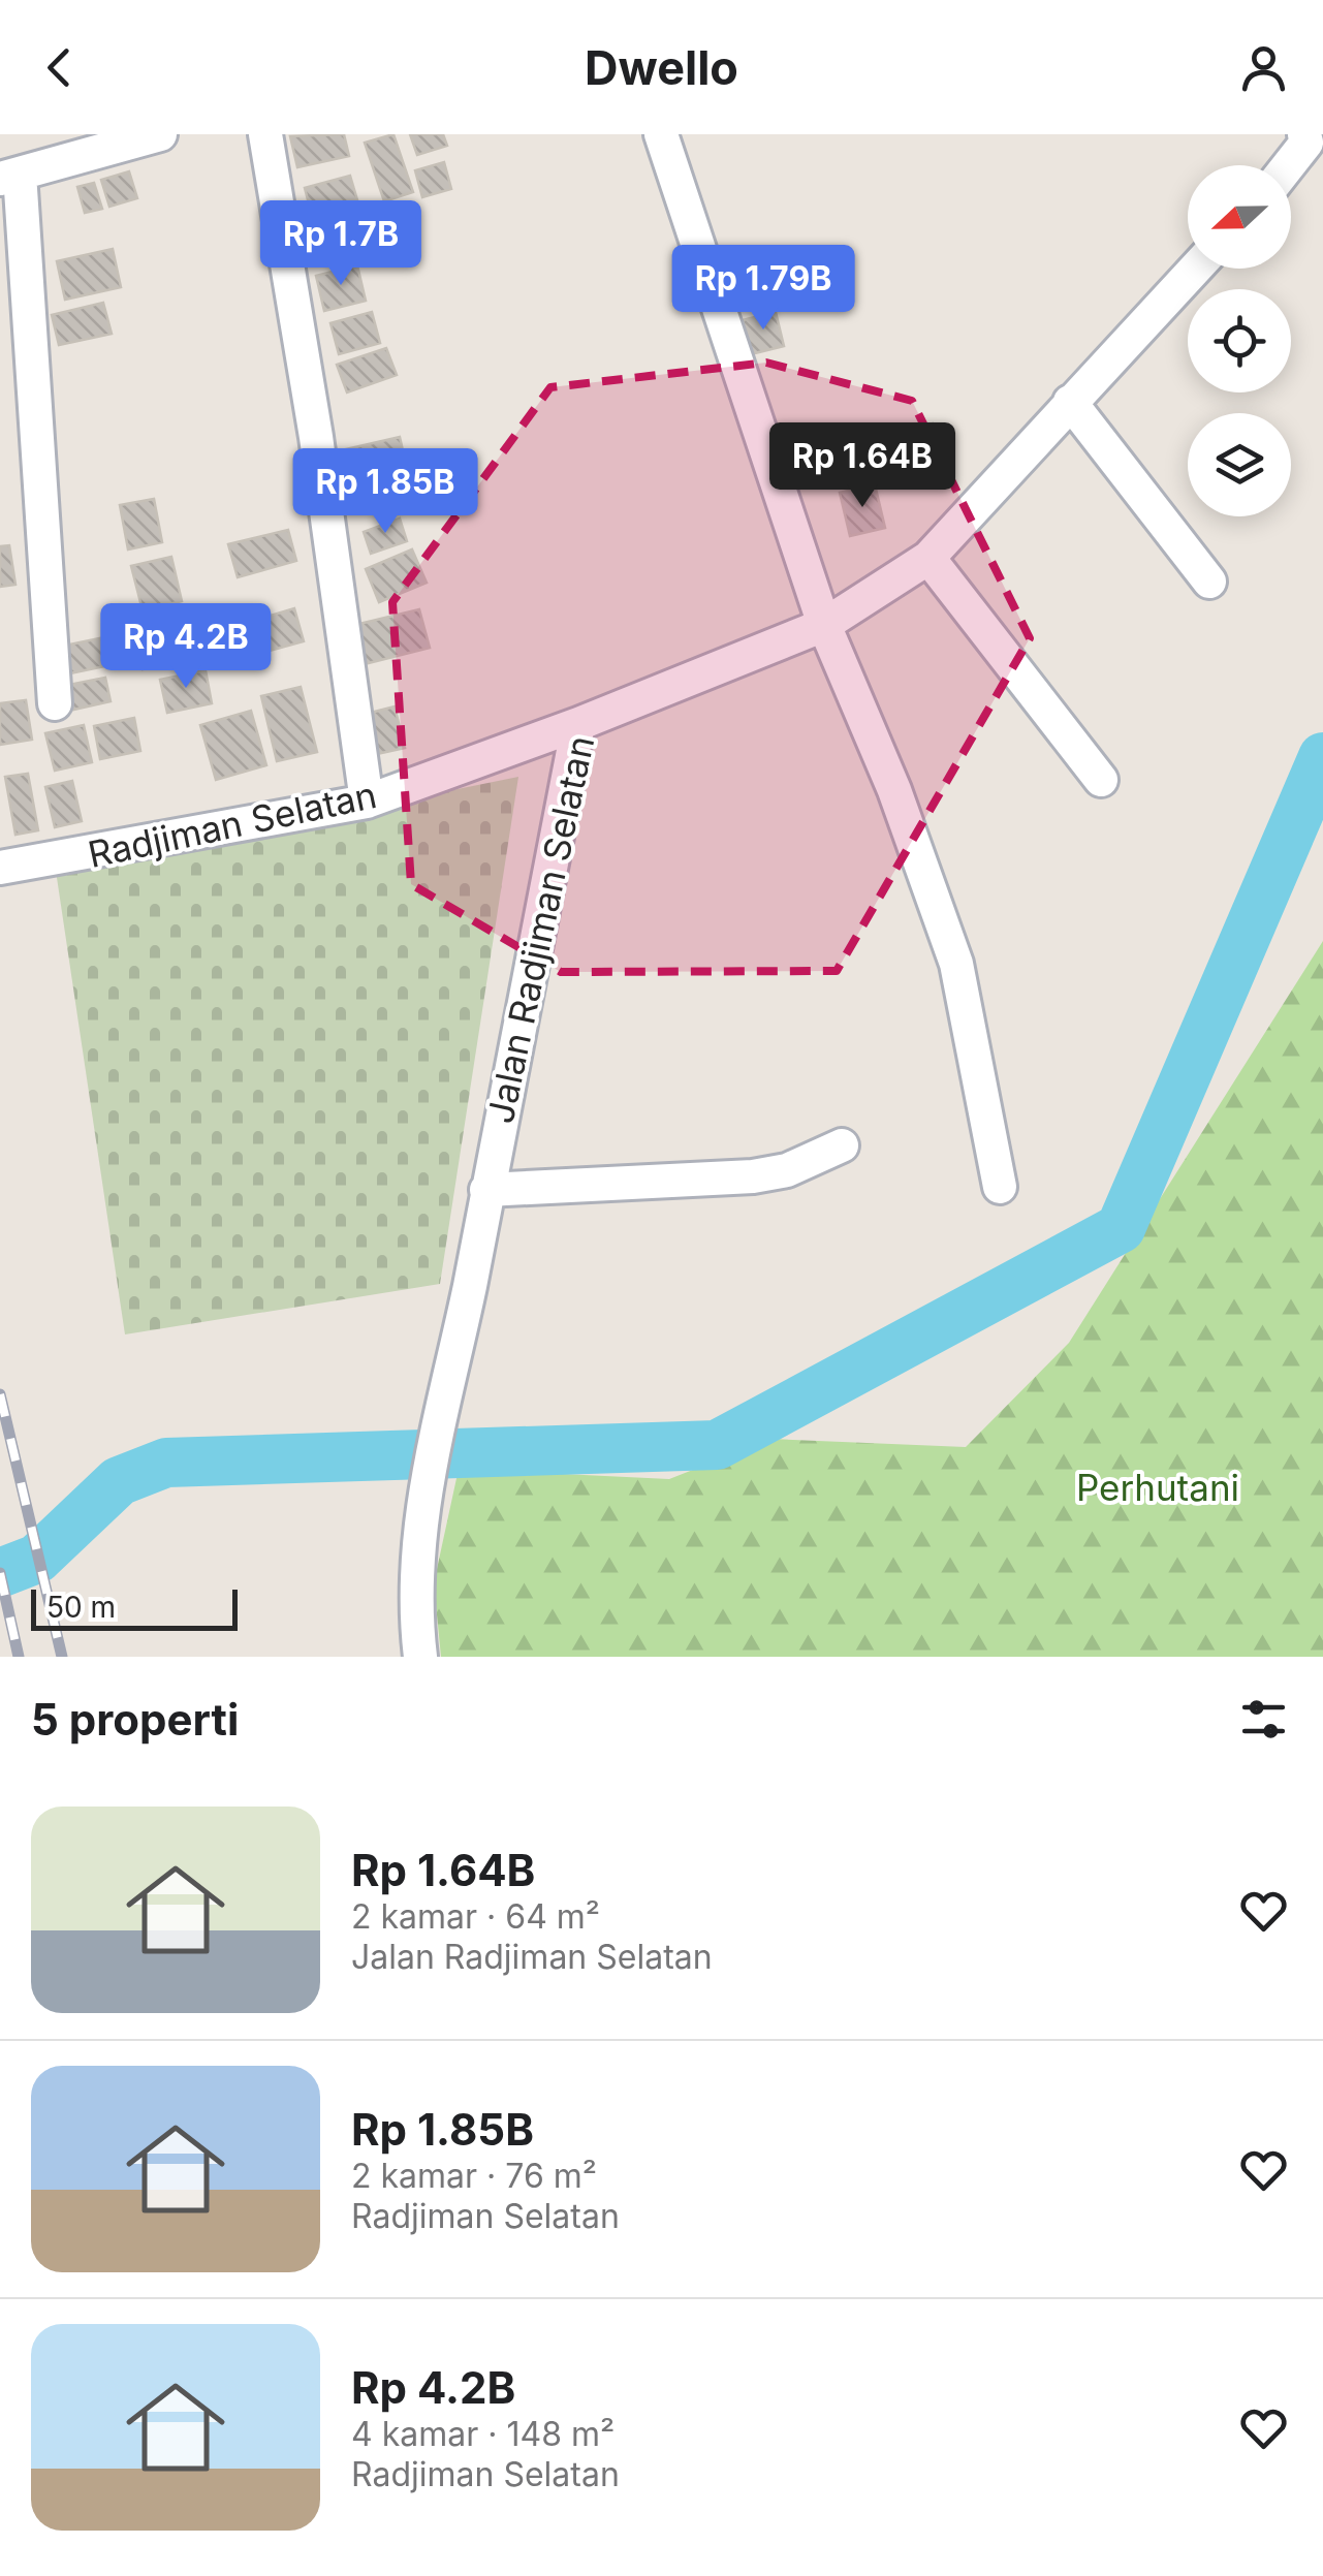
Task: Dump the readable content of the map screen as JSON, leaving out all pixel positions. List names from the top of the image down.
{
  "streets": {
    "street": ["Radjiman Selatan", "Jalan Radjiman Selatan"]
  },
  "crossings": [
    ["Radjiman Selatan", "Jalan Radjiman Selatan"]
  ],
  "parks": ["Perhutani"],
  "scale_bar": "50 m",
  "north": "left",
  "page": {
    "header": "Dwello",
    "price": [
      "Rp 1.7B",
      "Rp 1.79B",
      "Rp 1.64B",
      "Rp 1.85B",
      "Rp 4.2B"
    ],
    "scale": "50 m",
    "heading": "5 properti",
    "list": [
      {
        "name": "Rp 1.64B",
        "note": "2 kamar · 64 m² · Jalan Radjiman Selatan"
      },
      {
        "name": "Rp 1.85B",
        "note": "2 kamar · 76 m² · Radjiman Selatan"
      },
      {
        "name": "Rp 4.2B",
        "note": "4 kamar · 148 m² · Radjiman Selatan"
      }
    ]
  }
}
